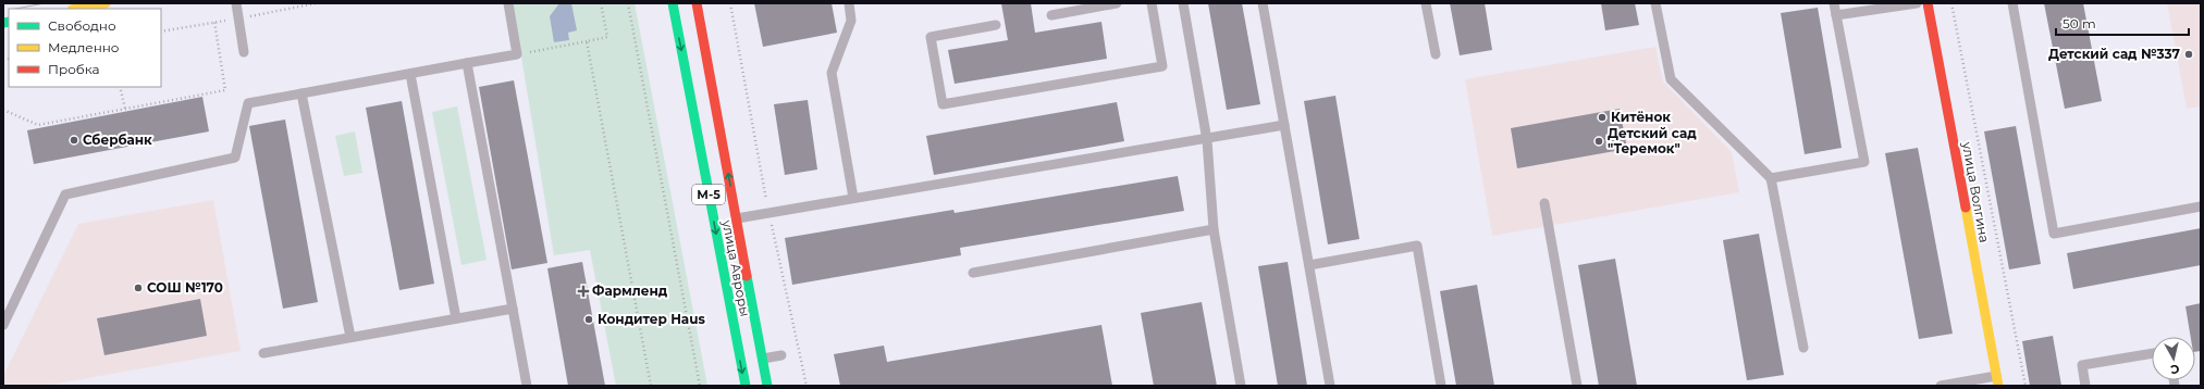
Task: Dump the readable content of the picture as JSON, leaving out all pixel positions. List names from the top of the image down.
{
  "streets": {
    "main road": ["улица Волгина", "М-5", "улица Авроры"]
  },
  "places": {
    "other": [
      "Детский сад №337",
      "Китёнок",
      "Сбербанк",
      "Детский сад \"Теремок\"",
      "СОШ №170",
      "Кондитер Haus"
    ],
    "health": ["Фармленд"]
  },
  "legend": ["Свободно", "Медленно", "Пробка"],
  "scale_bar": "50 m",
  "north": "bottom"
}
